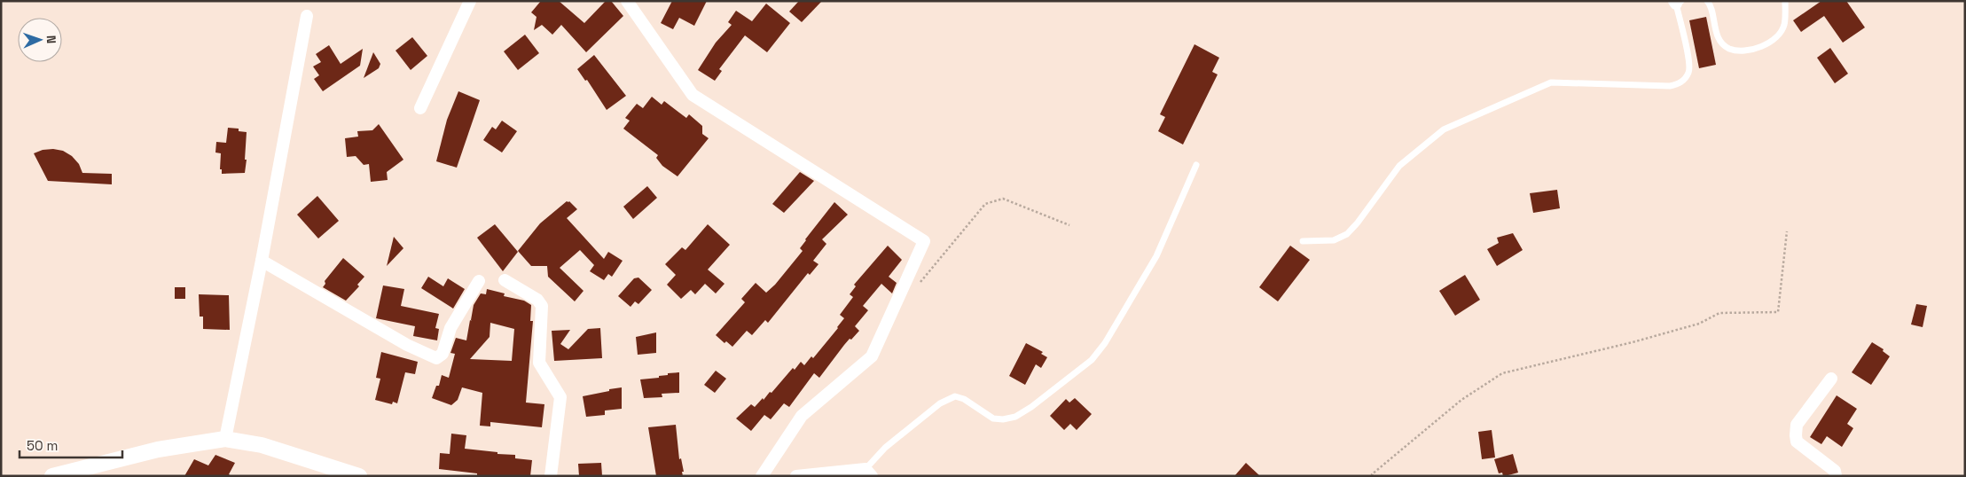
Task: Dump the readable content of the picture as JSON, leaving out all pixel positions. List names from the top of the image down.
{
  "scale_bar": "50 m",
  "north": "right"
}
